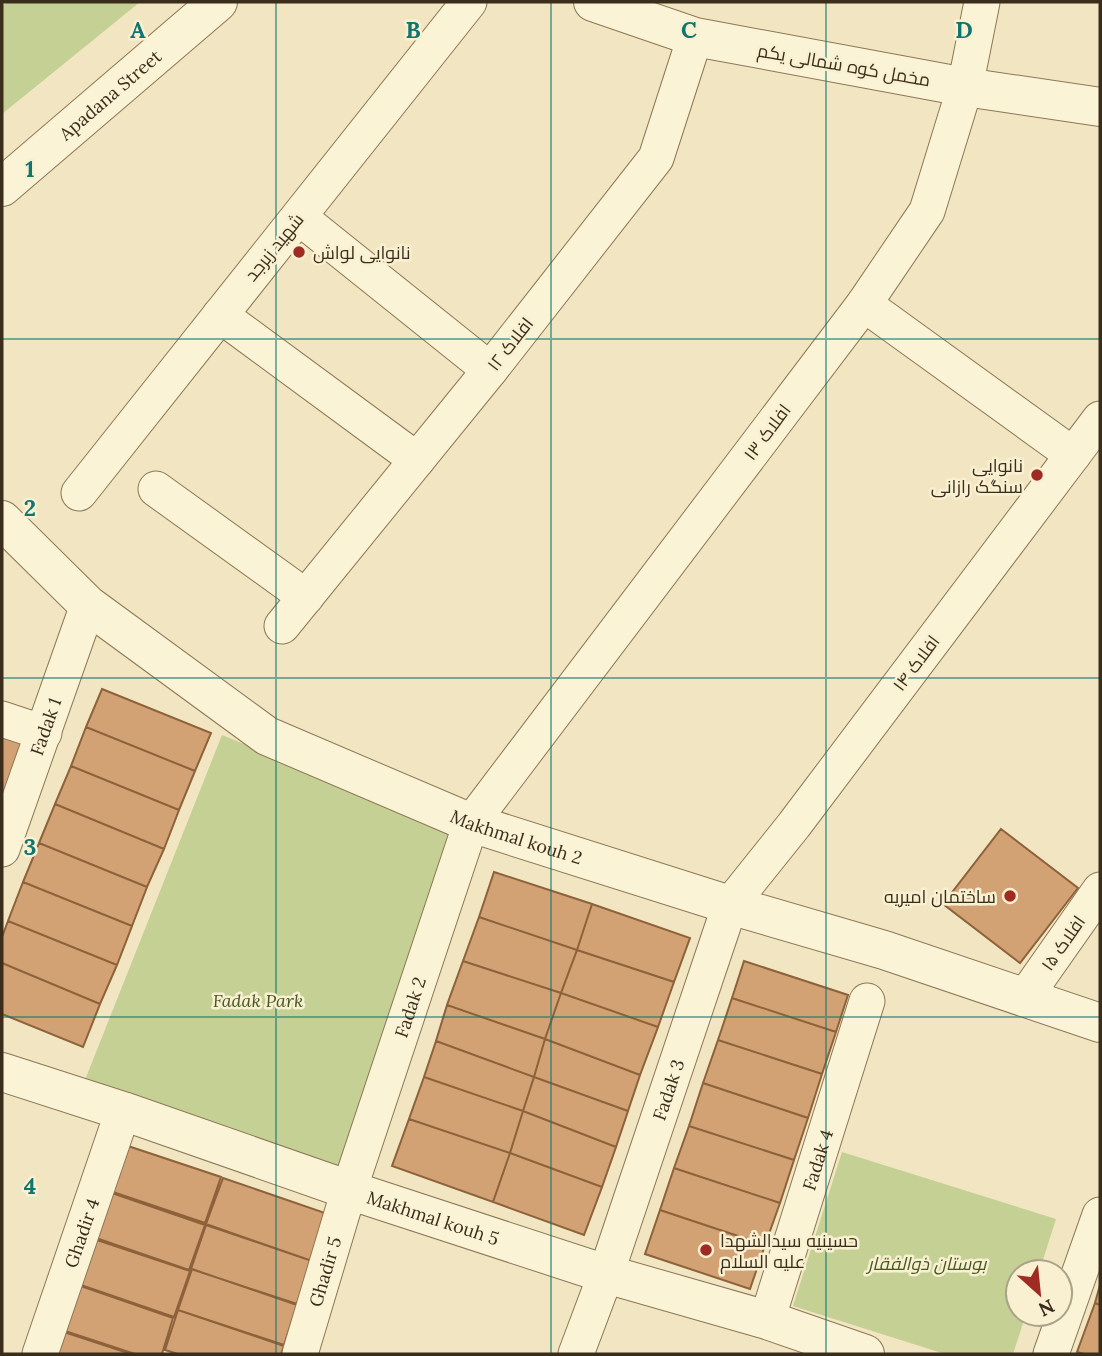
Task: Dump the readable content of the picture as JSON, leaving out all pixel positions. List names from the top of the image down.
{
  "streets": {
    "street": [
      "مخمل کوه شمالی‌ یکم",
      "Apadana Street",
      "شهید زبرجد",
      "افلاک ۱۲",
      "افلاک ۱۳",
      "افلاک ۱۴",
      "Fadak 1",
      "Makhmal kouh 2",
      "افلاک ۱۵",
      "Fadak 2",
      "Fadak 3",
      "Fadak 4",
      "Makhmal kouh 5",
      "Ghadir 4",
      "Ghadir 5"
    ]
  },
  "crossings": [
    ["مخمل کوه شمالی‌ یکم", "افلاک ۱۲"],
    ["مخمل کوه شمالی‌ یکم", "افلاک ۱۳"],
    ["افلاک ۱۳", "Makhmal kouh 2"],
    ["افلاک ۱۳", "Fadak 2"],
    ["افلاک ۱۴", "Makhmal kouh 2"],
    ["افلاک ۱۴", "Fadak 3"],
    ["Fadak 1", "Makhmal kouh 2"],
    ["Makhmal kouh 2", "افلاک ۱۵"],
    ["Makhmal kouh 2", "Fadak 2"],
    ["Makhmal kouh 2", "Fadak 3"],
    ["Fadak 2", "Makhmal kouh 5"],
    ["Fadak 2", "Ghadir 5"],
    ["Fadak 3", "Makhmal kouh 5"],
    ["Fadak 4", "Makhmal kouh 5"],
    ["Makhmal kouh 5", "Ghadir 4"],
    ["Makhmal kouh 5", "Ghadir 5"]
  ],
  "parks": ["Fadak Park", "بوستان ذوالفقار"],
  "places": [
    "نانوایی لواش",
    "نانوایی سنگک رازانی",
    "ساختمان امیریه",
    "حسینیه سیدالشهدا علیه السلام"
  ],
  "north": "bottom right",
  "grid": {
    "columns": [
      "A",
      "B",
      "C",
      "D"
    ],
    "rows": [
      "1",
      "2",
      "3",
      "4"
    ]
  }
}
